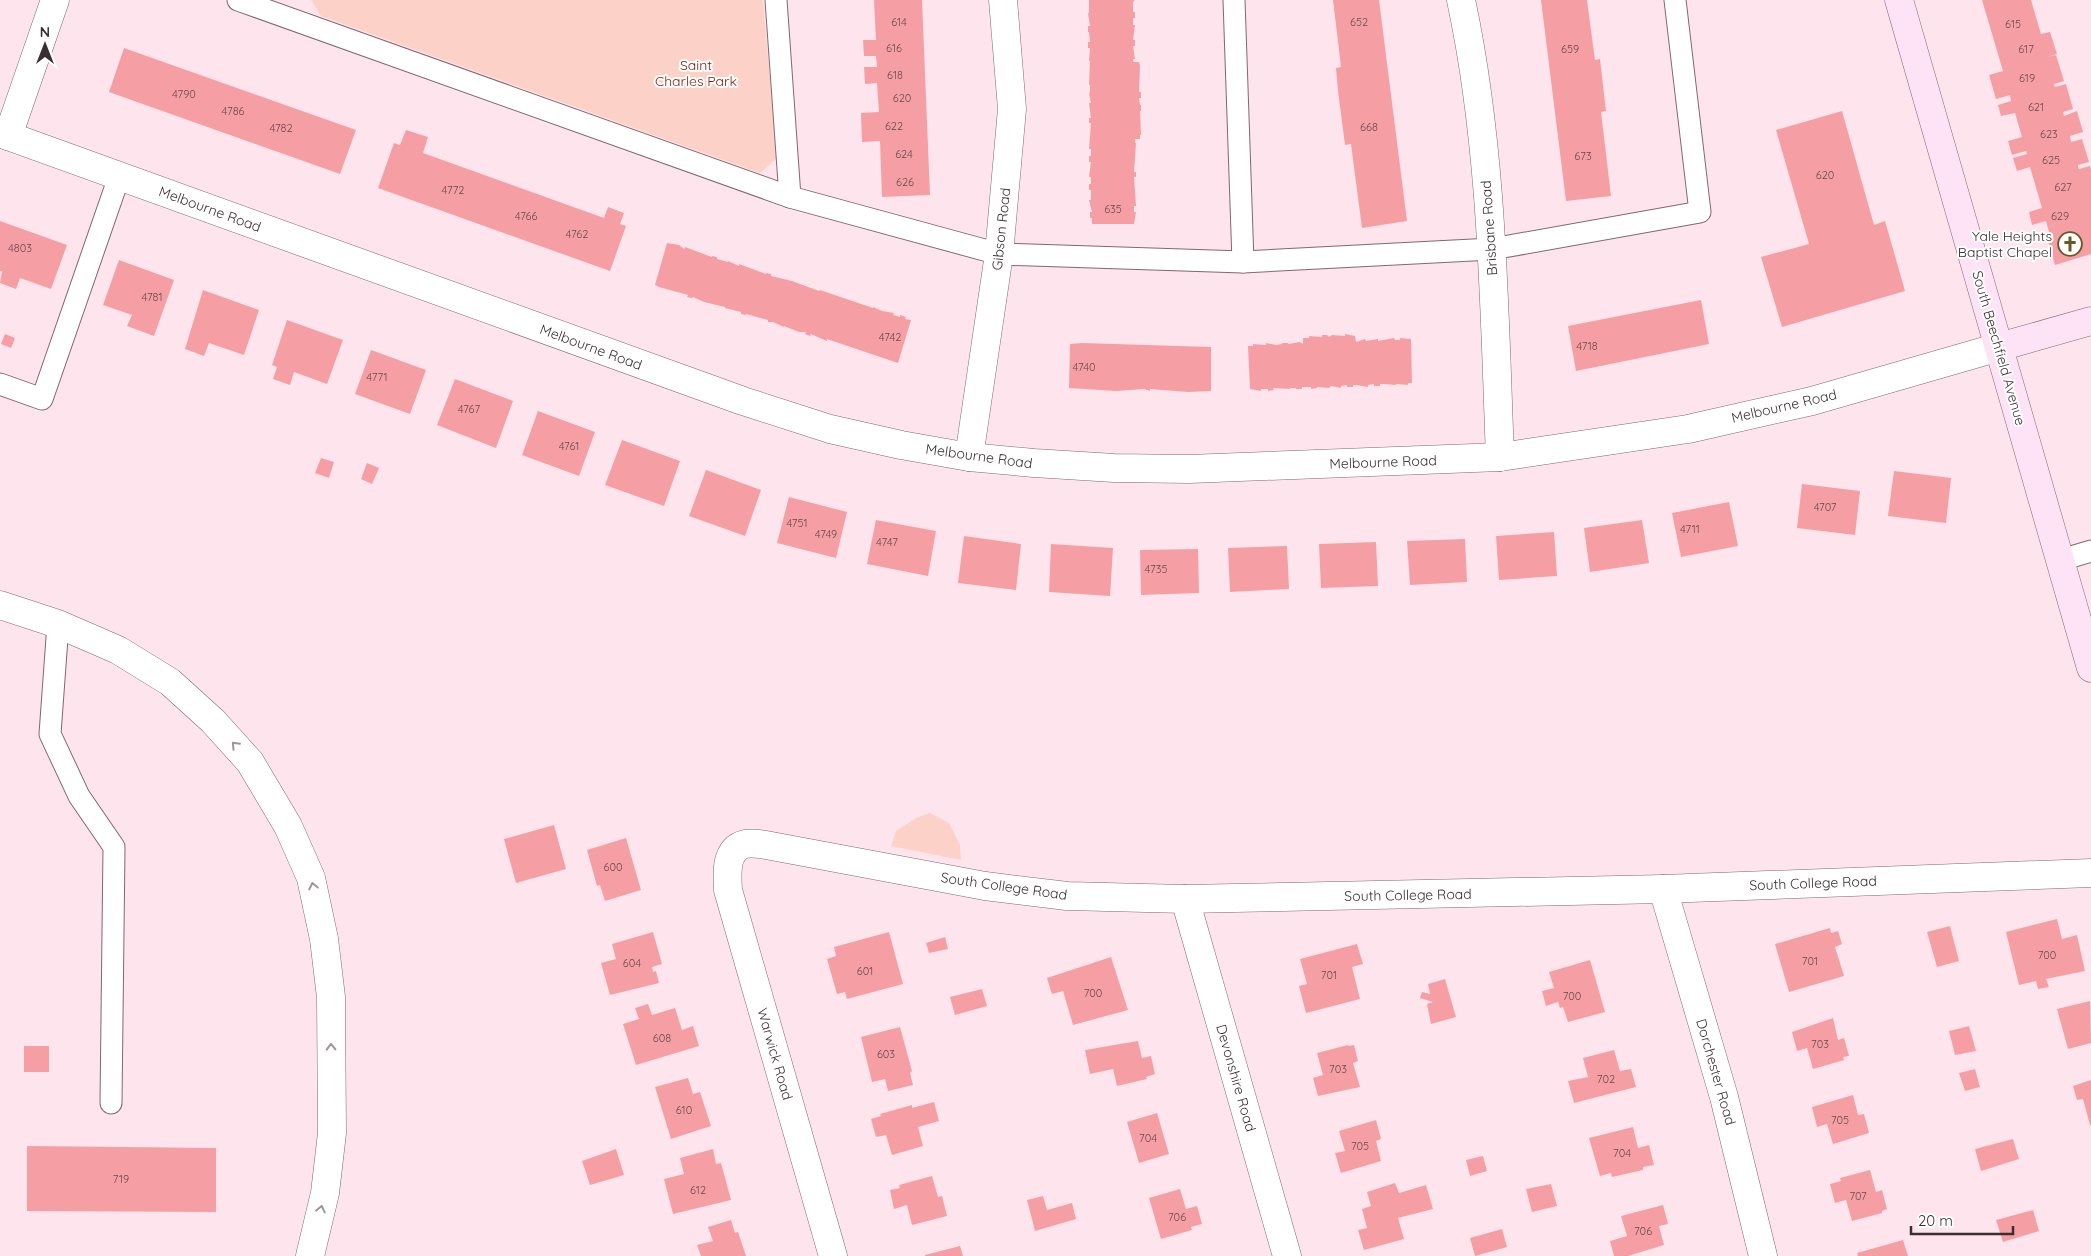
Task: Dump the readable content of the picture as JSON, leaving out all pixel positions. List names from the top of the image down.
{
  "streets": {
    "street": [
      "Melbourne Road",
      "Brisbane Road",
      "Gibson Road",
      "South Beechfield Avenue",
      "South College Road",
      "Warwick Road",
      "Dorchester Road",
      "Devonshire Road"
    ]
  },
  "crossings": [
    ["Melbourne Road", "Brisbane Road"],
    ["Melbourne Road", "Gibson Road"],
    ["Melbourne Road", "South Beechfield Avenue"],
    ["South College Road", "Warwick Road"],
    ["South College Road", "Dorchester Road"],
    ["South College Road", "Devonshire Road"]
  ],
  "parks": ["Saint Charles Park"],
  "places": {
    "church": ["Yale Heights Baptist Chapel"]
  },
  "house_numbers": [
    "614",
    "652",
    "615",
    "616",
    "659",
    "617",
    "618",
    "619",
    "4790",
    "620",
    "621",
    "4786",
    "622",
    "668",
    "4782",
    "623",
    "624",
    "673",
    "625",
    "620",
    "626",
    "627",
    "4772",
    "635",
    "4766",
    "629",
    "4762",
    "4803",
    "4781",
    "4742",
    "4718",
    "4740",
    "4771",
    "4767",
    "4761",
    "4707",
    "4751",
    "4711",
    "4749",
    "4747",
    "4735",
    "600",
    "700",
    "701",
    "604",
    "601",
    "701",
    "700",
    "700",
    "608",
    "703",
    "603",
    "703",
    "702",
    "610",
    "705",
    "704",
    "705",
    "704",
    "719",
    "612",
    "707",
    "706",
    "706"
  ],
  "scale_bar": "20 m",
  "north": "top"
}
